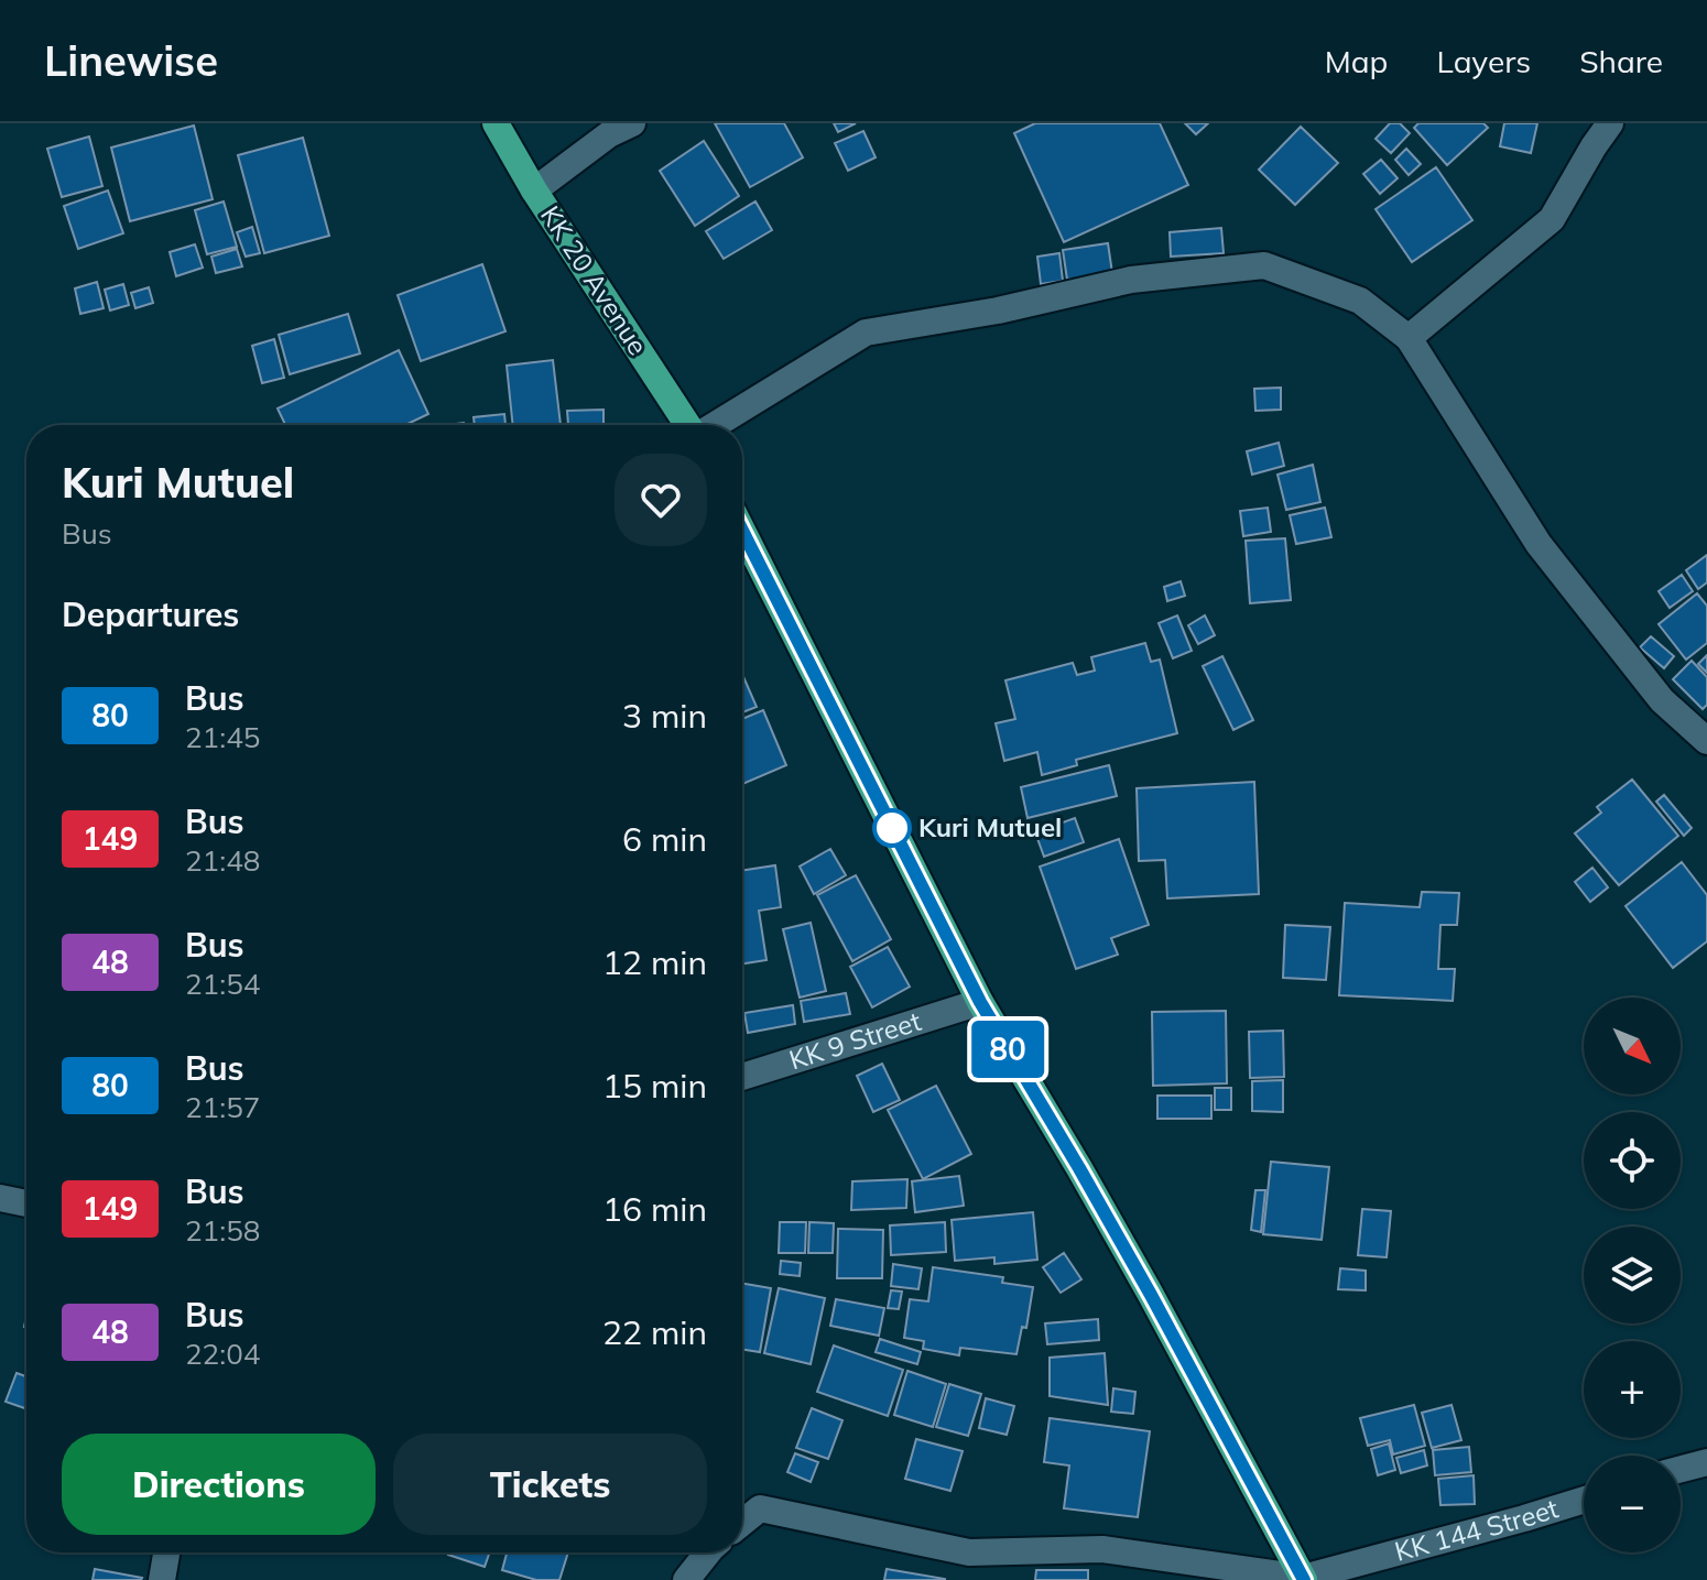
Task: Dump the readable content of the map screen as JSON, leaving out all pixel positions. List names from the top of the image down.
{
  "streets": {
    "main road": ["KK 20 Avenue"],
    "street": ["KK 9 Street", "KK 144 Street"]
  },
  "places": ["Kuri Mutuel"],
  "lines": ["bus line 80"],
  "north": "bottom right",
  "page": {
    "header": "Linewise",
    "nav": ["Map", "Layers", "Share"],
    "on_map": "80",
    "heading": [
      ["Kuri Mutuel", "Bus"],
      "Departures"
    ],
    "list": [
      {
        "mark": "80",
        "name": "Bus",
        "note": "21:45",
        "value": "3 min"
      },
      {
        "mark": "149",
        "name": "Bus",
        "note": "21:48",
        "value": "6 min"
      },
      {
        "mark": "48",
        "name": "Bus",
        "note": "21:54",
        "value": "12 min"
      },
      {
        "mark": "80",
        "name": "Bus",
        "note": "21:57",
        "value": "15 min"
      },
      {
        "mark": "149",
        "name": "Bus",
        "note": "21:58",
        "value": "16 min"
      },
      {
        "mark": "48",
        "name": "Bus",
        "note": "22:04",
        "value": "22 min"
      }
    ],
    "map_buttons": ["+", "−"],
    "buttons": ["Directions", "Tickets"]
  }
}
